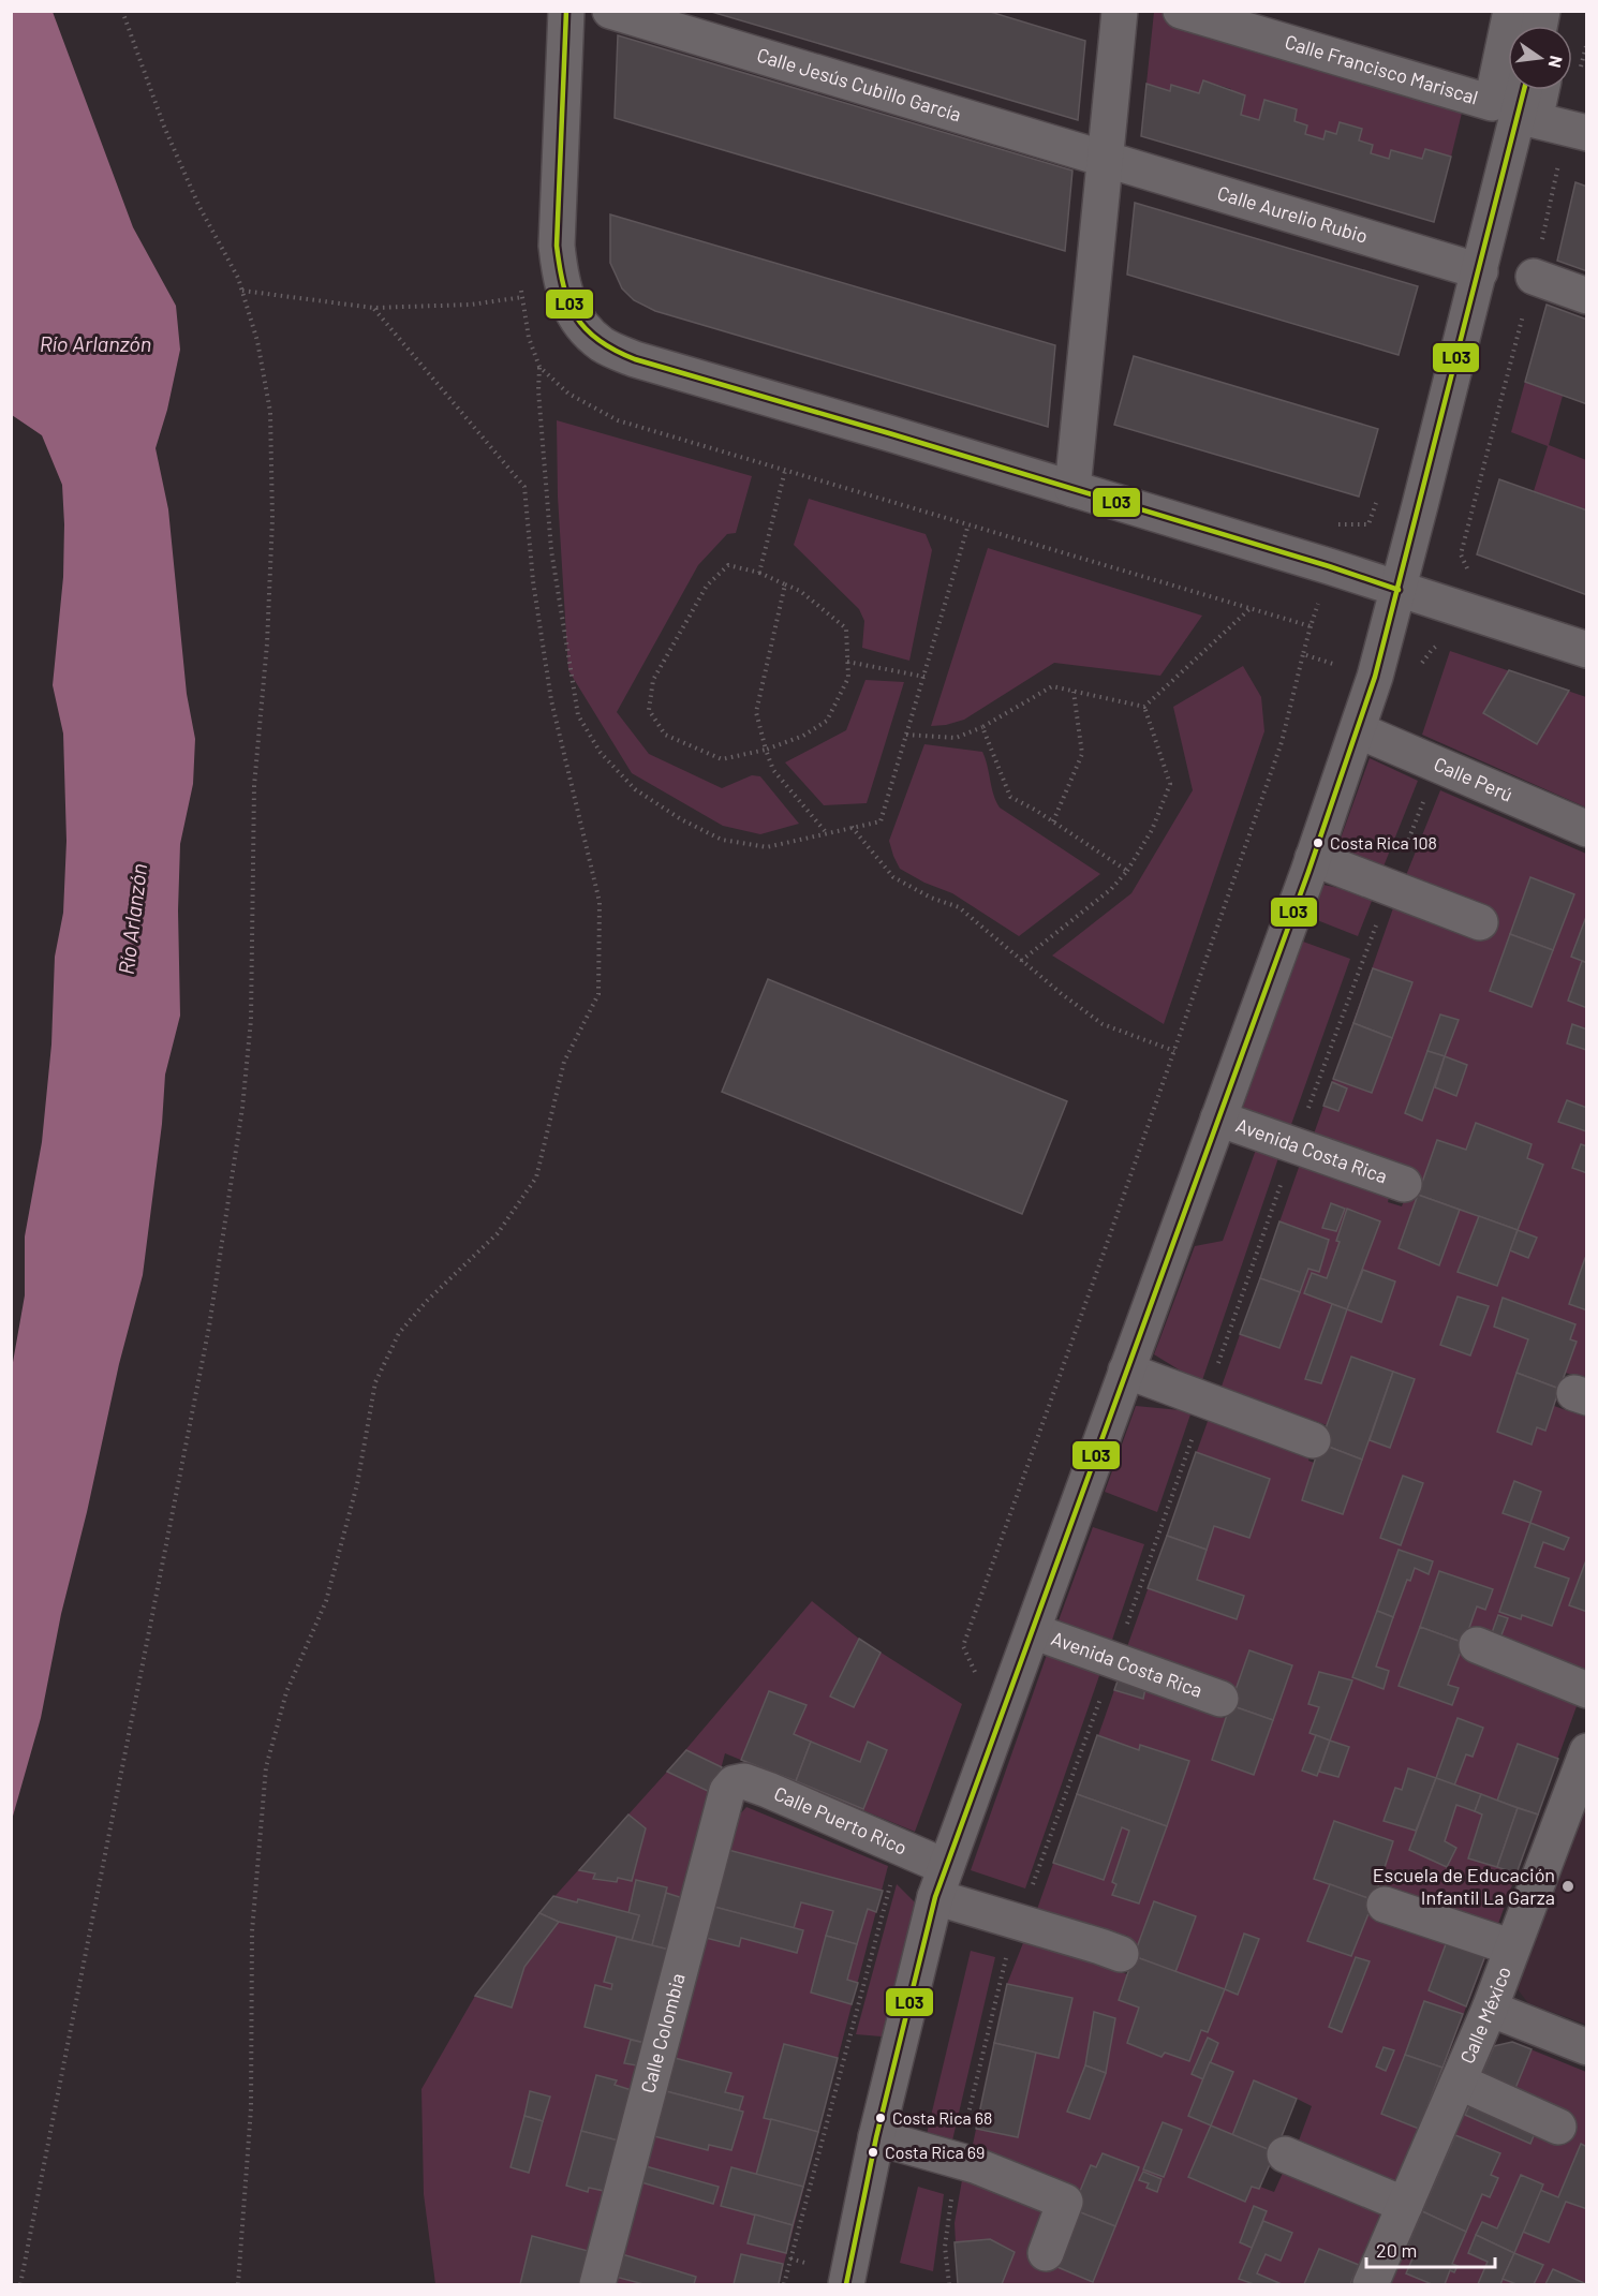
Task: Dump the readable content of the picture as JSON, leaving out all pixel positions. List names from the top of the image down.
{
  "streets": {
    "street": [
      "Calle Francisco Mariscal",
      "Calle Jesús Cubillo García",
      "Calle Aurelio Rubio",
      "Calle Perú",
      "Avenida Costa Rica",
      "Calle Puerto Rico",
      "Calle México",
      "Calle Colombia"
    ]
  },
  "crossings": [
    ["Calle Jesús Cubillo García", "Calle Aurelio Rubio"],
    ["Calle Aurelio Rubio", "Avenida Costa Rica"],
    ["Calle Perú", "Avenida Costa Rica"],
    ["Avenida Costa Rica", "Calle Puerto Rico"],
    ["Calle Puerto Rico", "Calle Colombia"]
  ],
  "water": ["Río Arlanzón"],
  "places": [
    "Costa Rica 108",
    "Escuela de Educación Infantil La Garza",
    "Costa Rica 68",
    "Costa Rica 69"
  ],
  "lines": ["transit line L03"],
  "scale_bar": "20 m",
  "north": "right"
}
